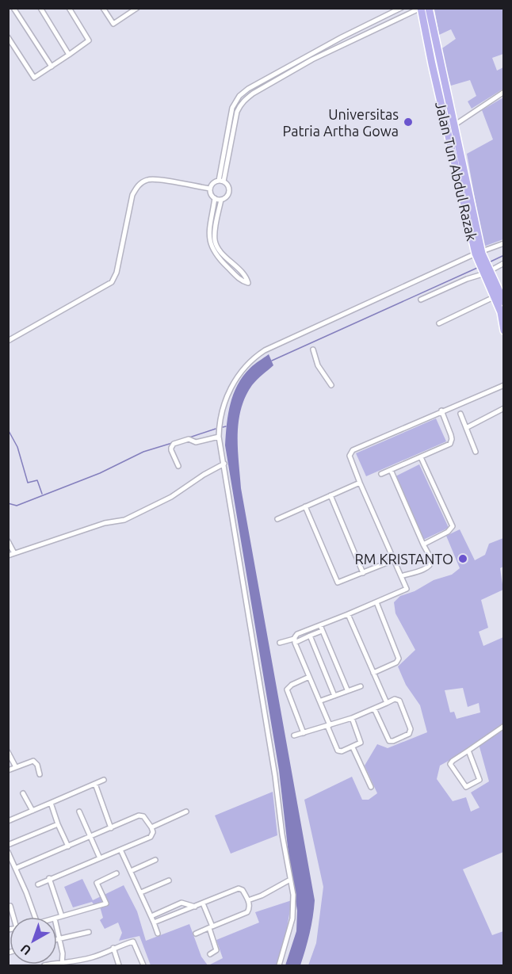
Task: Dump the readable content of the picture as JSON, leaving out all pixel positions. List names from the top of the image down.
{
  "streets": {
    "main road": ["Jalan Tun Abdul Razak"]
  },
  "places": ["Universitas Patria Artha Gowa", "RM KRISTANTO"],
  "north": "bottom left"
}
